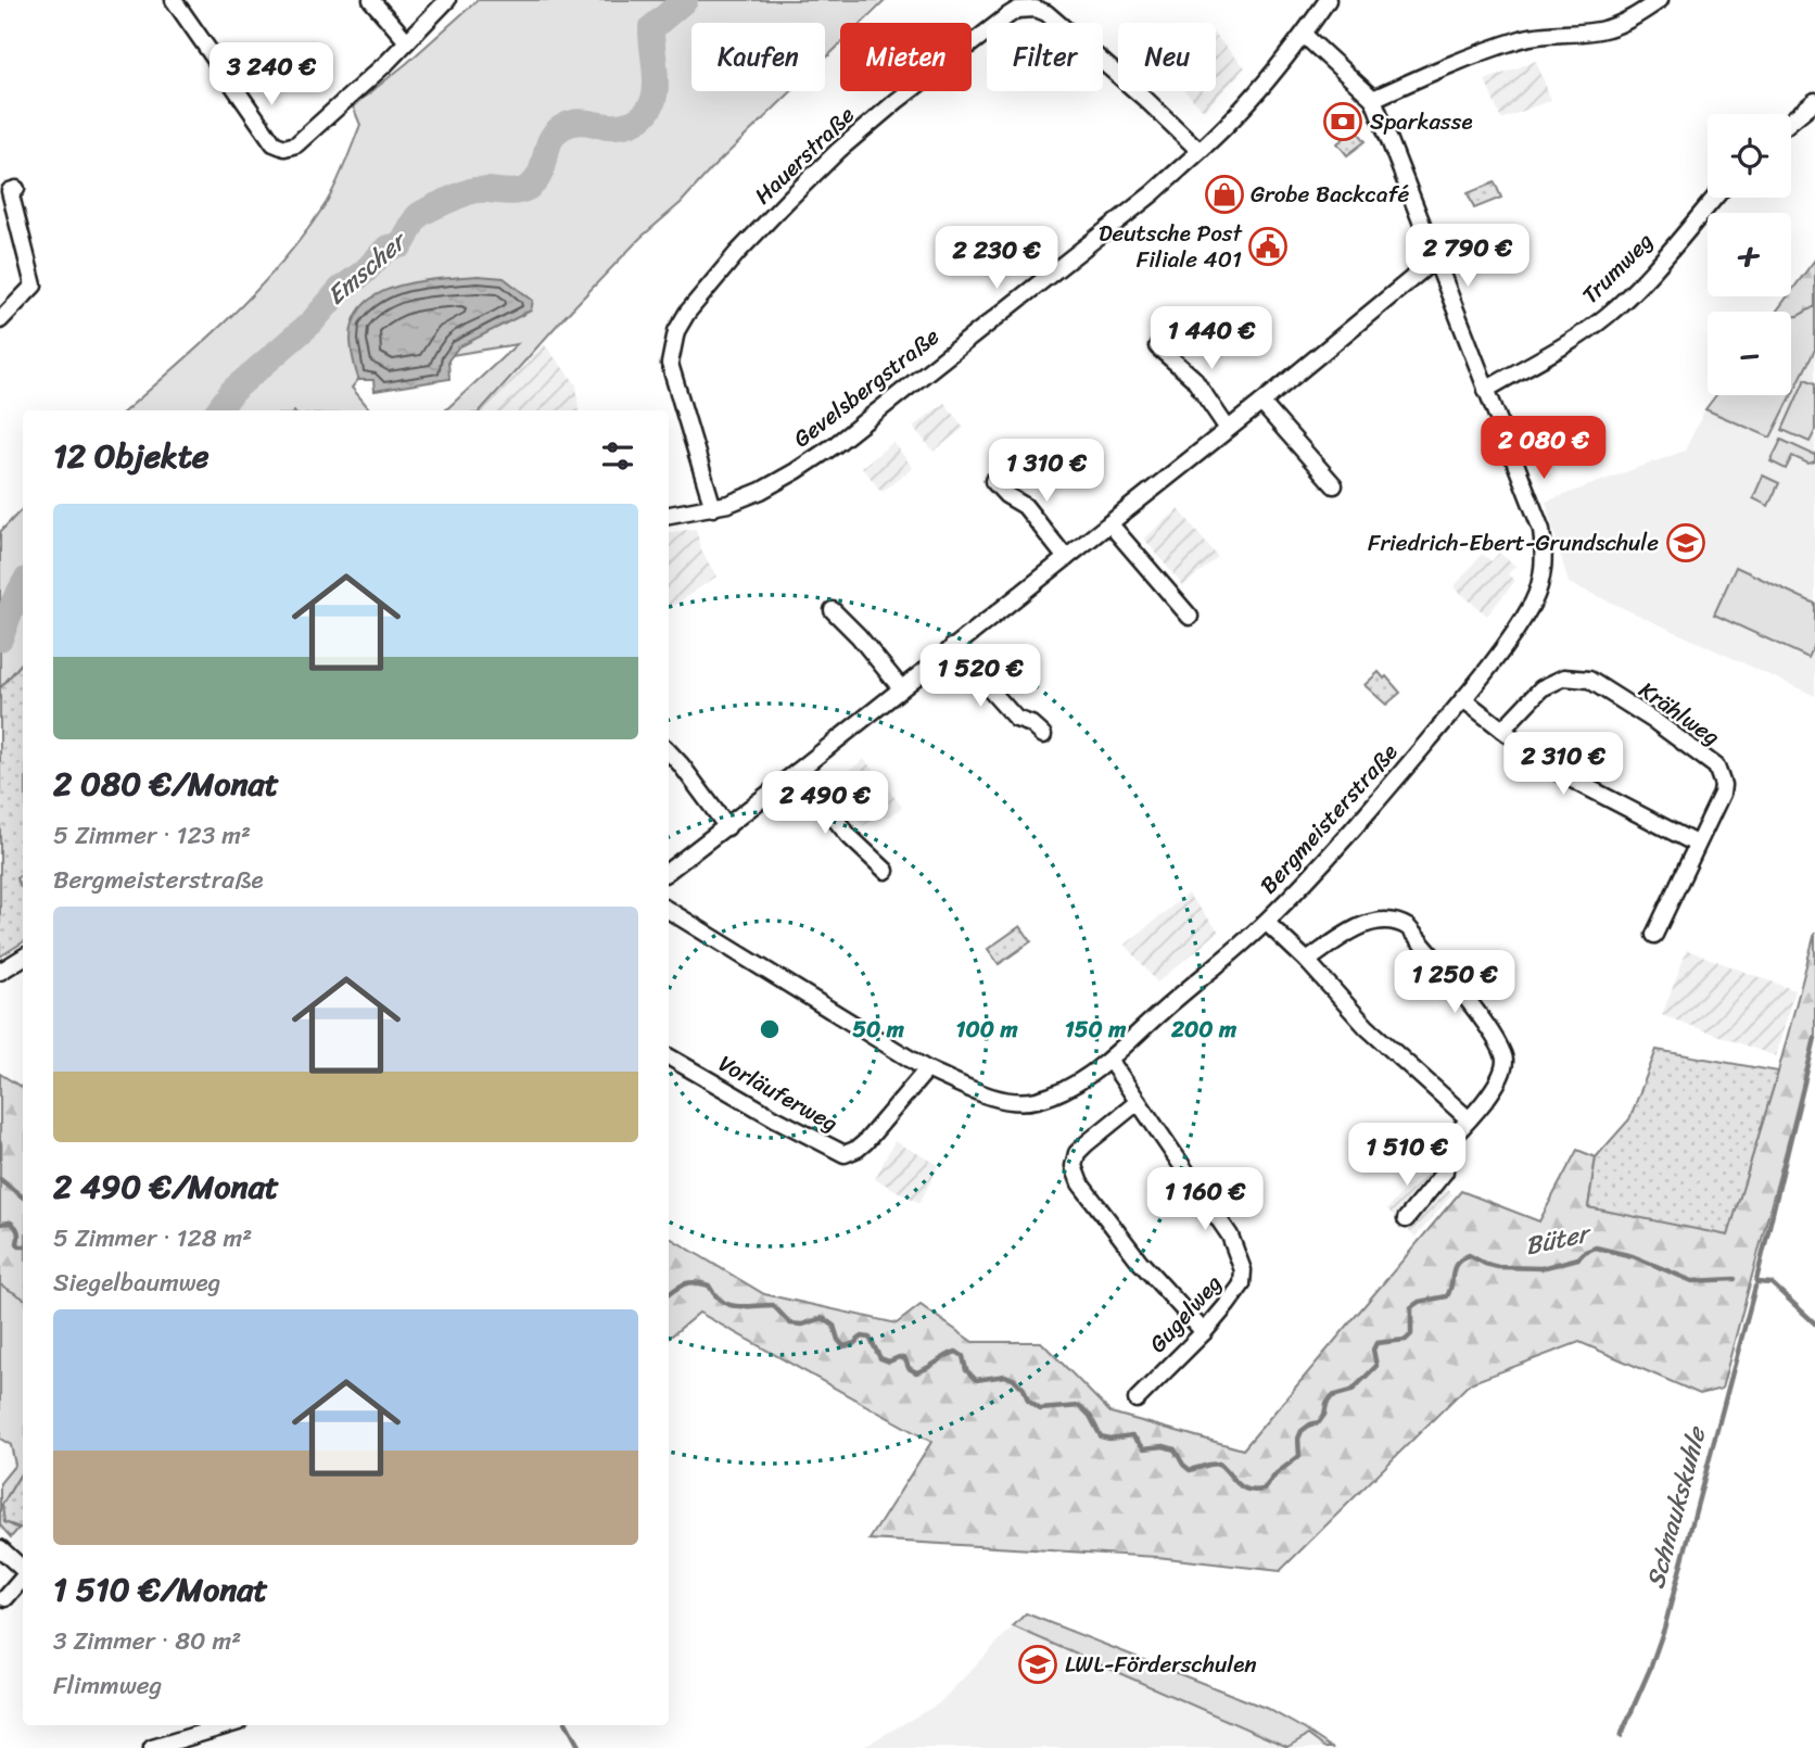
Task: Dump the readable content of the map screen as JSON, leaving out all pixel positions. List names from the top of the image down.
{
  "streets": {
    "street": [
      "Hauerstraße",
      "Trumweg",
      "Gevelsbergstraße",
      "Krählweg",
      "Bergmeisterstraße",
      "Vorläuferweg",
      "Gugelweg"
    ]
  },
  "crossings": [
    ["Hauerstraße", "Gevelsbergstraße"],
    ["Trumweg", "Bergmeisterstraße"],
    ["Bergmeisterstraße", "Vorläuferweg"],
    ["Bergmeisterstraße", "Gugelweg"]
  ],
  "water": ["Emscher", "Büter", "Schnaukskuhle"],
  "places": {
    "bank": ["Sparkasse"],
    "shop": ["Grobe Backcafé"],
    "public building": ["Deutsche Post Filiale 401"],
    "school or university": ["Friedrich-Ebert-Grundschule", "LWL-Förderschulen"]
  },
  "page": {
    "chip": [
      "Kaufen",
      "Mieten",
      "Filter",
      "Neu"
    ],
    "price": [
      "3 240 €",
      "2 790 €",
      "2 230 €",
      "1 440 €",
      "2 080 €",
      "1 310 €",
      "1 520 €",
      "2 310 €",
      "2 490 €",
      "1 250 €",
      "1 510 €",
      "1 160 €"
    ],
    "map_buttons": ["+", "−"],
    "heading": "12 Objekte",
    "list": [
      {
        "name": "2 080 €/Monat",
        "note": "5 Zimmer · 123 m² · Bergmeisterstraße"
      },
      {
        "name": "2 490 €/Monat",
        "note": "5 Zimmer · 128 m² · Siegelbaumweg"
      },
      {
        "name": "1 510 €/Monat",
        "note": "3 Zimmer · 80 m² · Flimmweg"
      }
    ]
  },
  "rings": [
    "50 m",
    "100 m",
    "150 m",
    "200 m"
  ]
}
